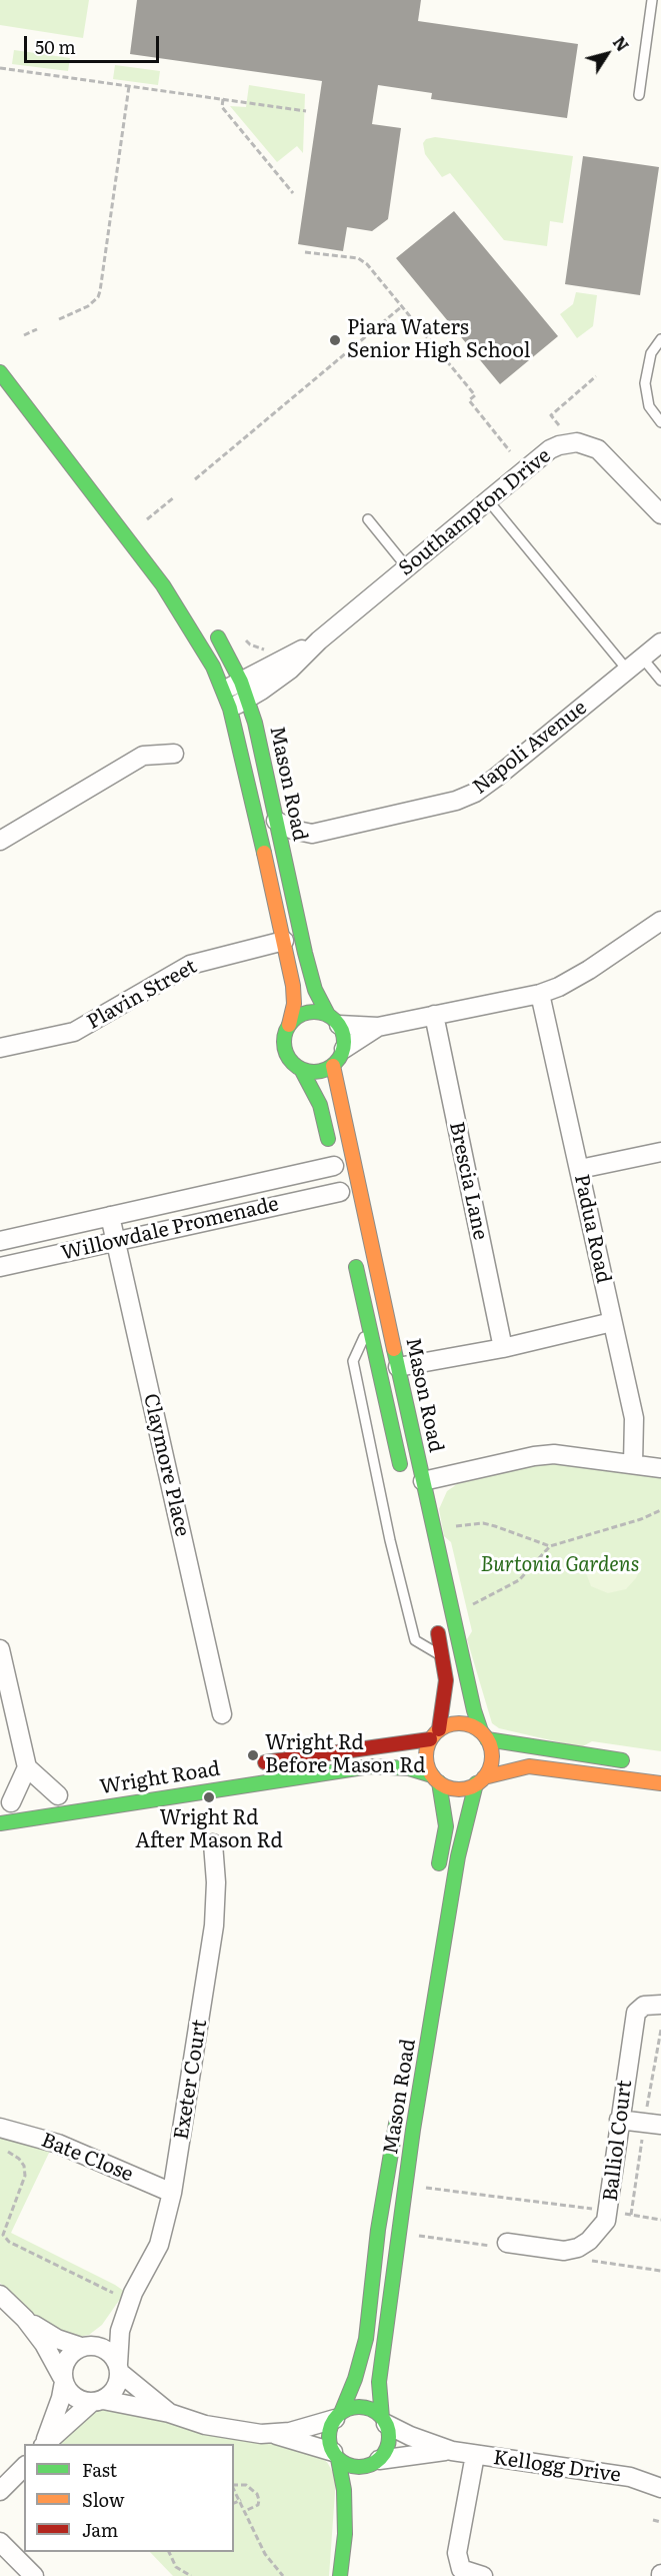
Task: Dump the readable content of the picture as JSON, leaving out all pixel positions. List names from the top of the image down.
{
  "streets": {
    "street": [
      "Southampton Drive",
      "Napoli Avenue",
      "Mason Road",
      "Plavin Street",
      "Brescia Lane",
      "Willowdale Promenade",
      "Padua Road",
      "Claymore Place",
      "Wright Road",
      "Exeter Court",
      "Balliol Court",
      "Bate Close",
      "Kellogg Drive"
    ]
  },
  "crossings": [
    ["Southampton Drive", "Mason Road"],
    ["Mason Road", "Plavin Street"],
    ["Mason Road", "Wright Road"],
    ["Mason Road", "Kellogg Drive"],
    ["Willowdale Promenade", "Claymore Place"],
    ["Exeter Court", "Bate Close"]
  ],
  "parks": ["Burtonia Gardens"],
  "places": ["Piara Waters Senior High School", "Wright Rd Before Mason Rd", "Wright Rd After Mason Rd"],
  "legend": ["Fast", "Slow", "Jam"],
  "scale_bar": "50 m",
  "north": "top right"
}
